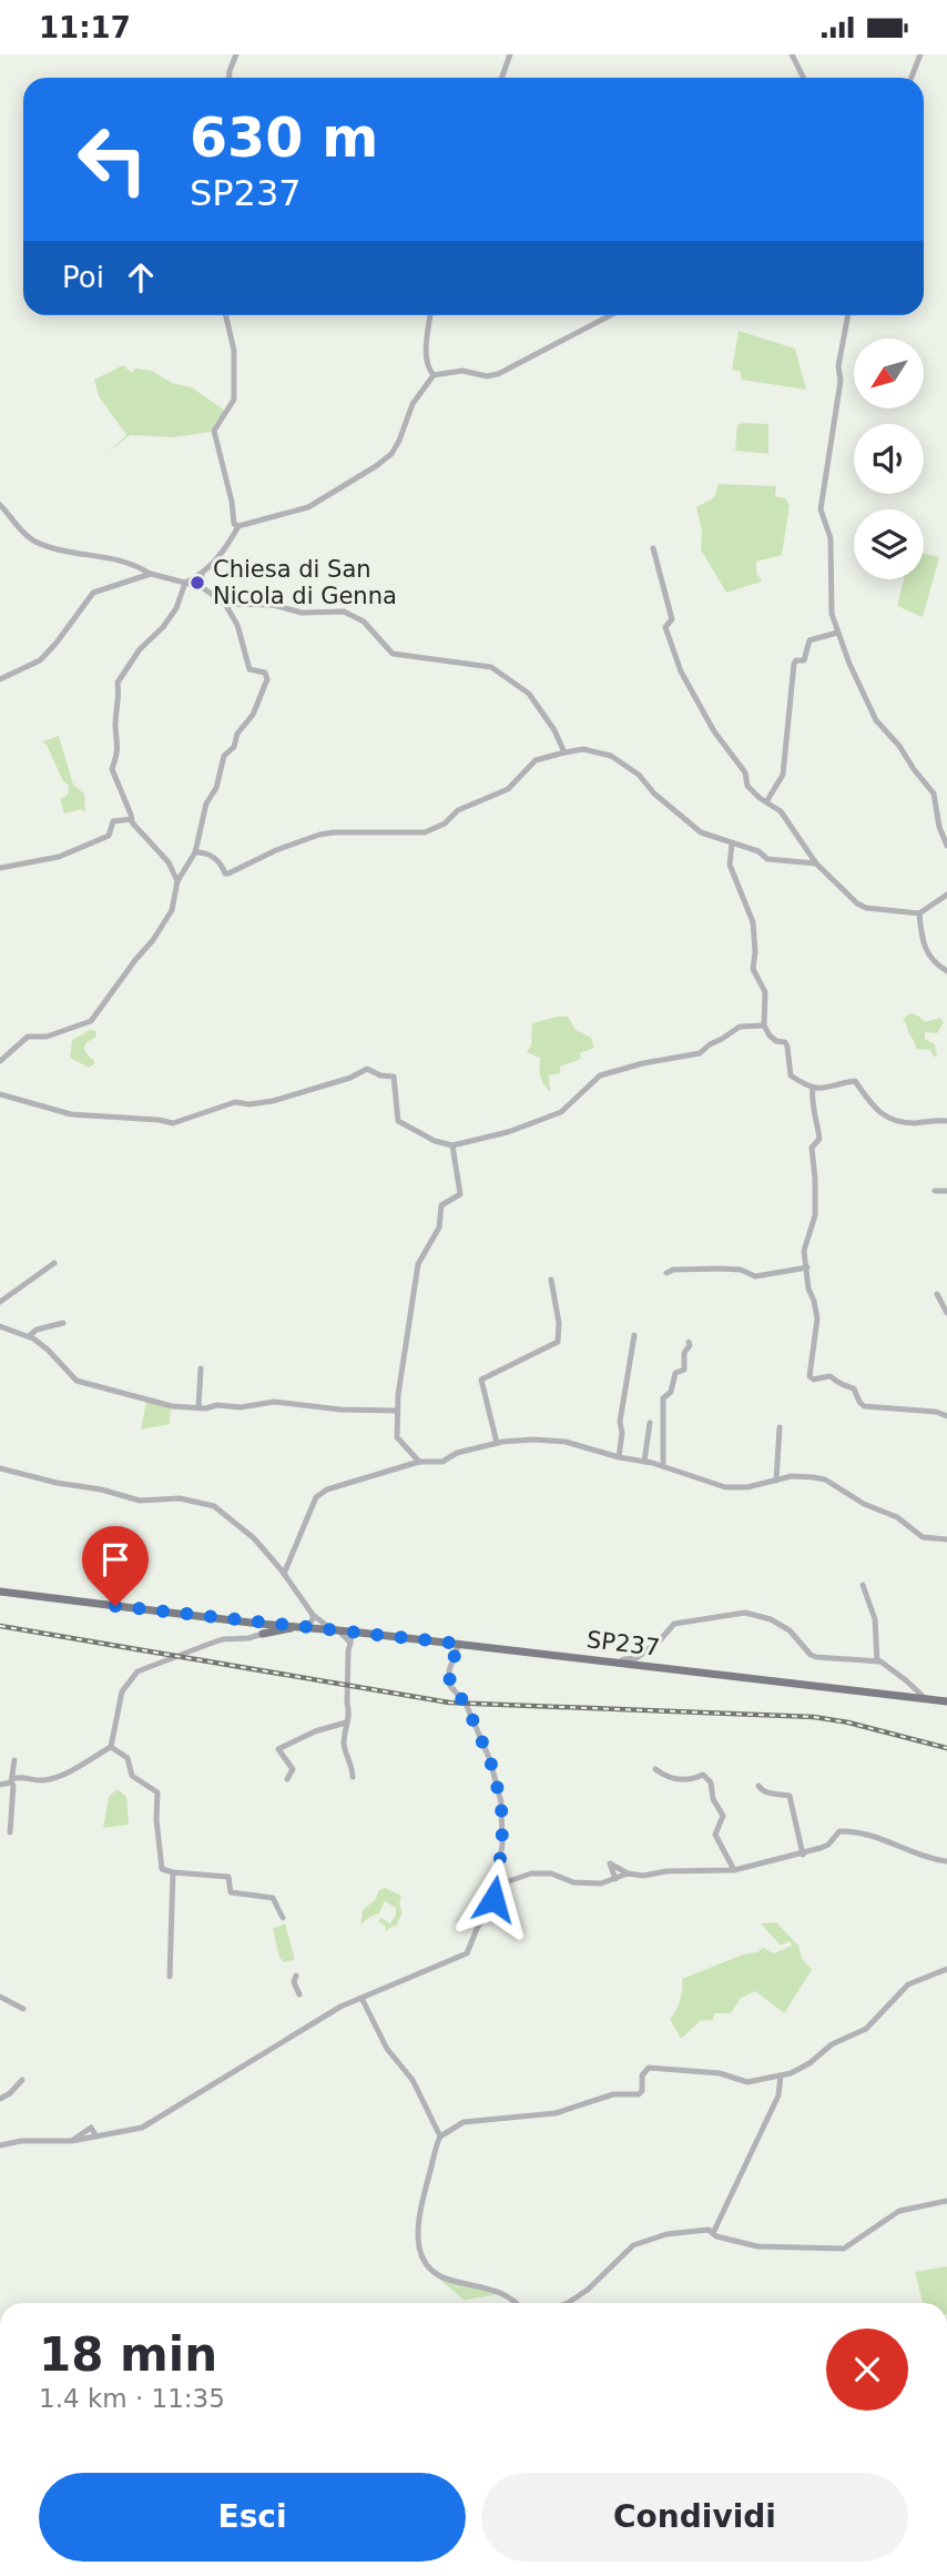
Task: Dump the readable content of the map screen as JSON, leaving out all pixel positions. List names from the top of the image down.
{
  "streets": {
    "main road": ["SP237"]
  },
  "places": ["Chiesa di San Nicola di Genna"],
  "north": "bottom left",
  "page": {
    "status": "11:17",
    "turn": ["630 m", "SP237"],
    "then": "Poi",
    "heading": ["18 min", "1.4 km · 11:35"],
    "buttons": ["Esci", "Condividi"]
  }
}
